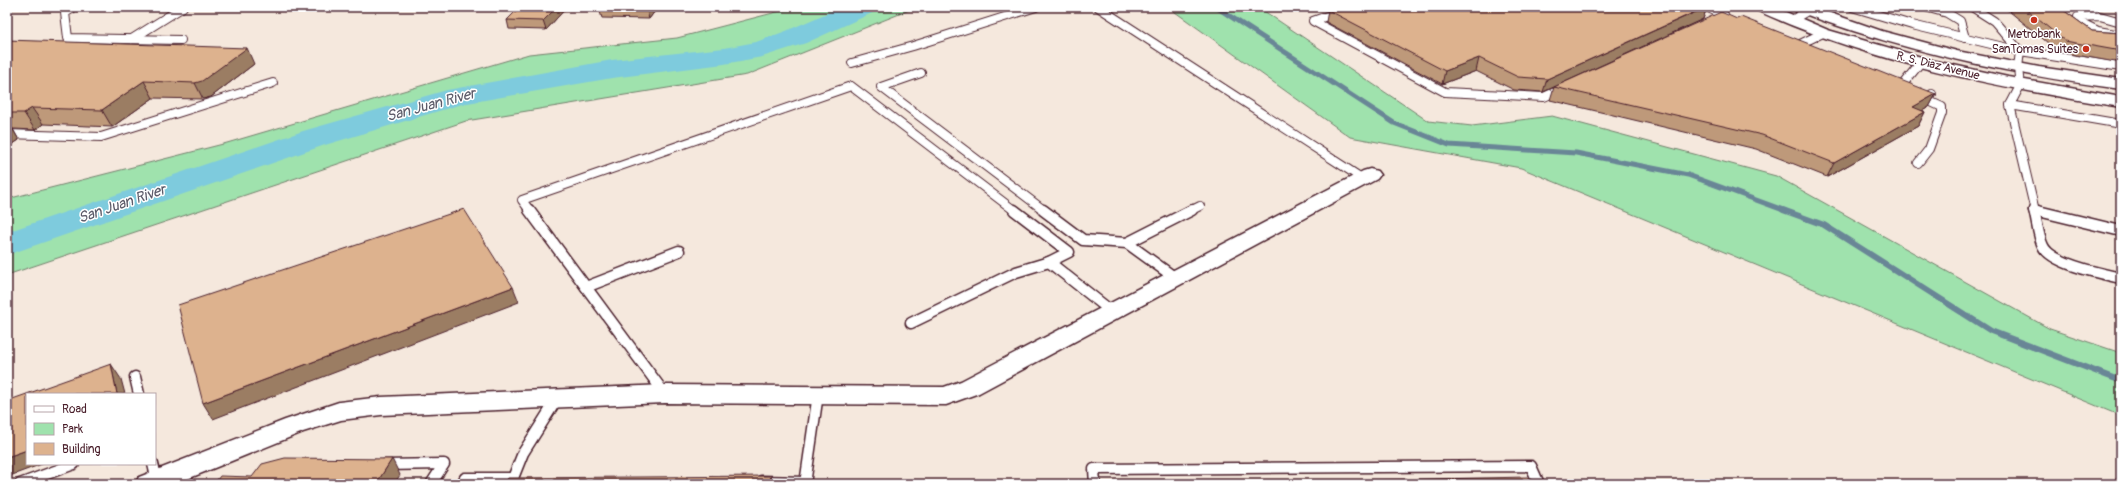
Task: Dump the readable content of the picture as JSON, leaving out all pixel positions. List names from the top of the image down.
{
  "streets": {
    "street": ["R. S. Diaz Avenue"]
  },
  "water": ["San Juan River"],
  "places": ["Metrobank", "SanTomas Suites"],
  "legend": ["Road", "Park", "Building"]
}
